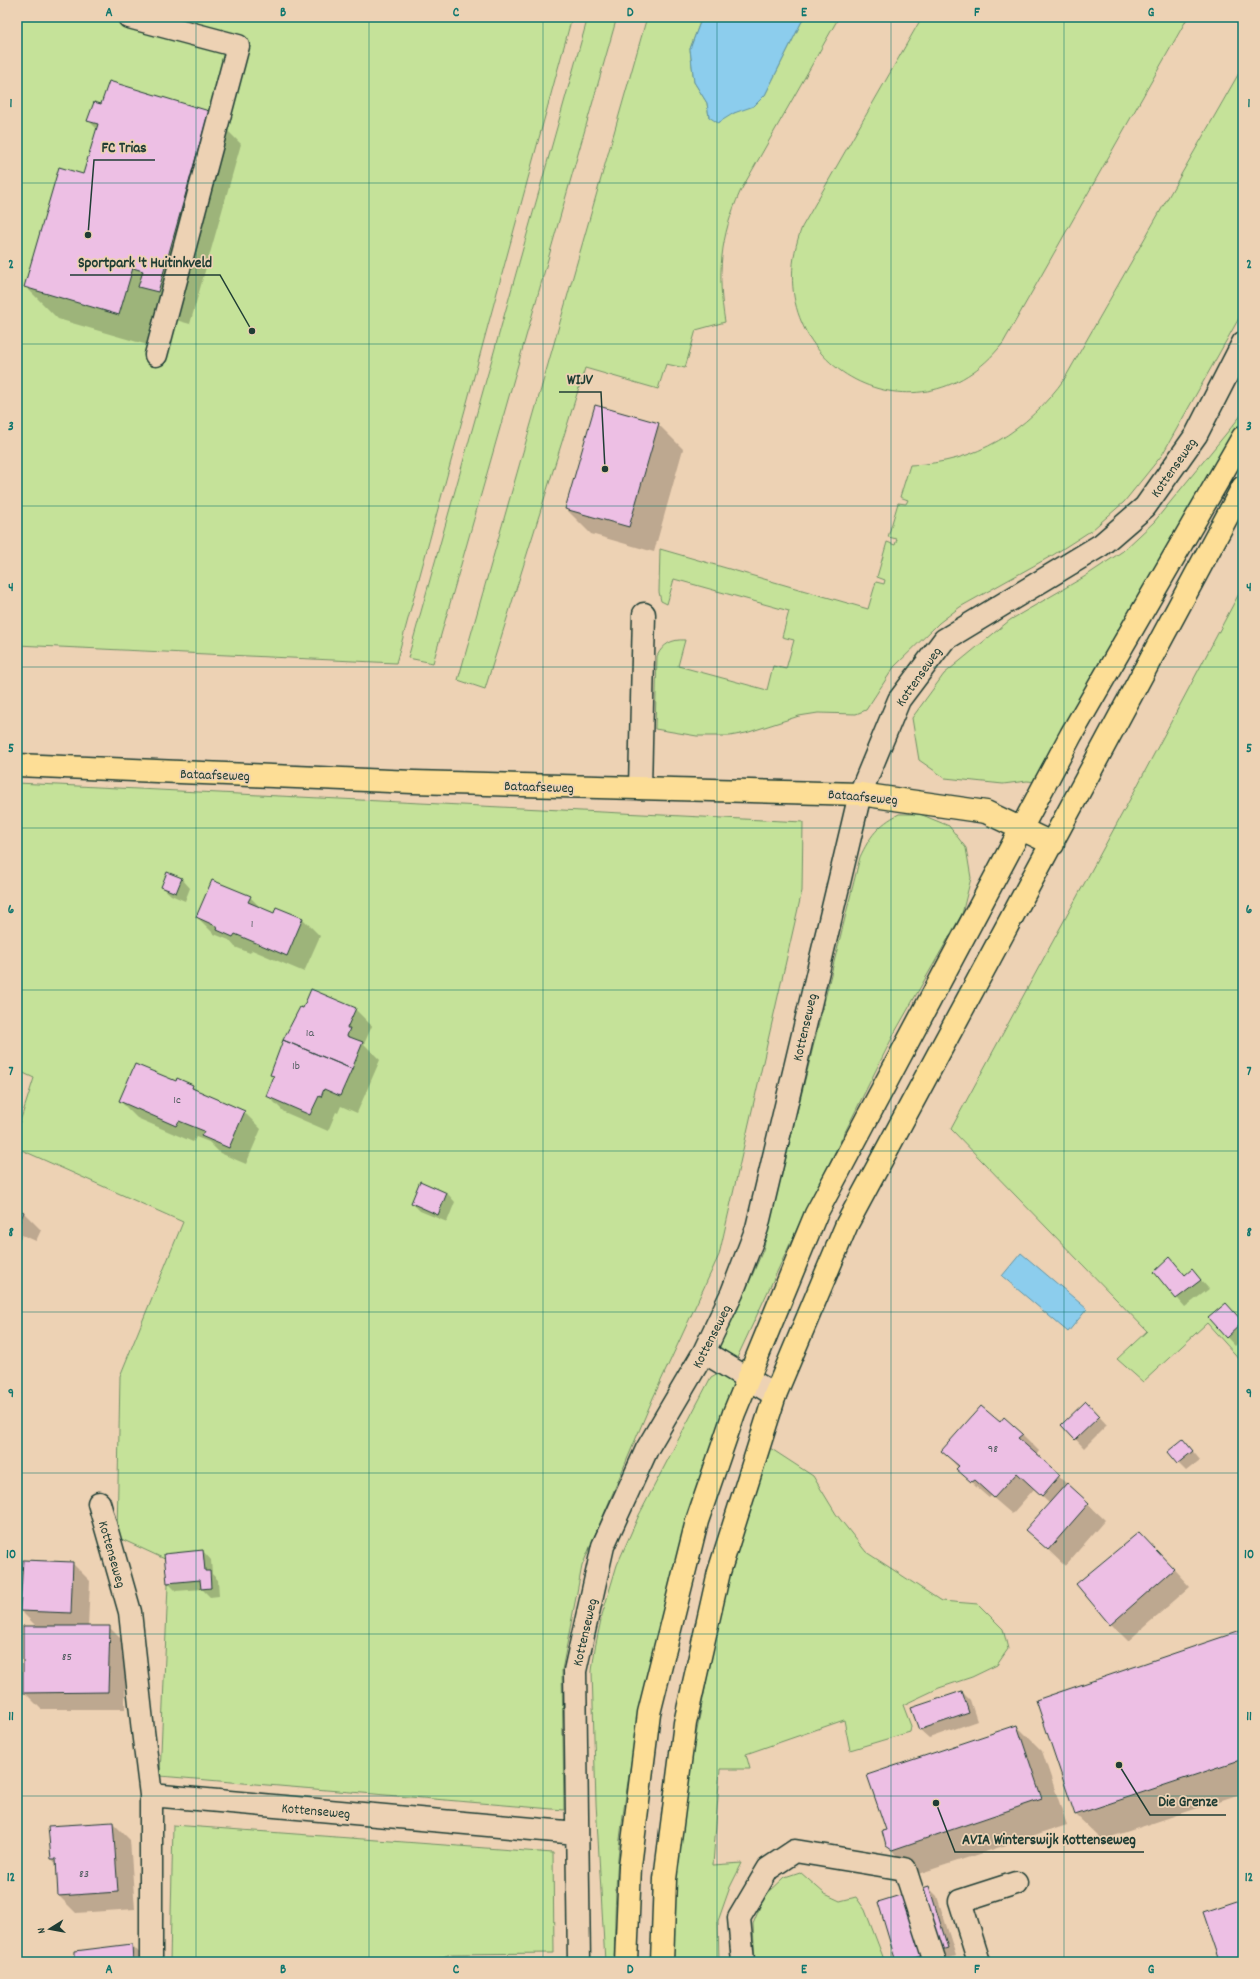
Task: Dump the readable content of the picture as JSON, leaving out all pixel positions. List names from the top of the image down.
{
  "streets": {
    "main road": ["Bataafseweg"],
    "street": ["Kottenseweg"]
  },
  "crossings": [
    ["Kottenseweg", "Bataafseweg"]
  ],
  "places": [
    "FC Trias",
    "Sportpark 't Huitinkveld",
    "WIJV",
    "Die Grenze",
    "AVIA Winterswijk Kottenseweg"
  ],
  "house_numbers": [
    "1",
    "1a",
    "1b",
    "1c",
    "98",
    "85",
    "83"
  ],
  "north": "left",
  "grid": {
    "columns": [
      "A",
      "B",
      "C",
      "D",
      "E",
      "F",
      "G"
    ],
    "rows": [
      "1",
      "2",
      "3",
      "4",
      "5",
      "6",
      "7",
      "8",
      "9",
      "10",
      "11",
      "12"
    ]
  }
}
